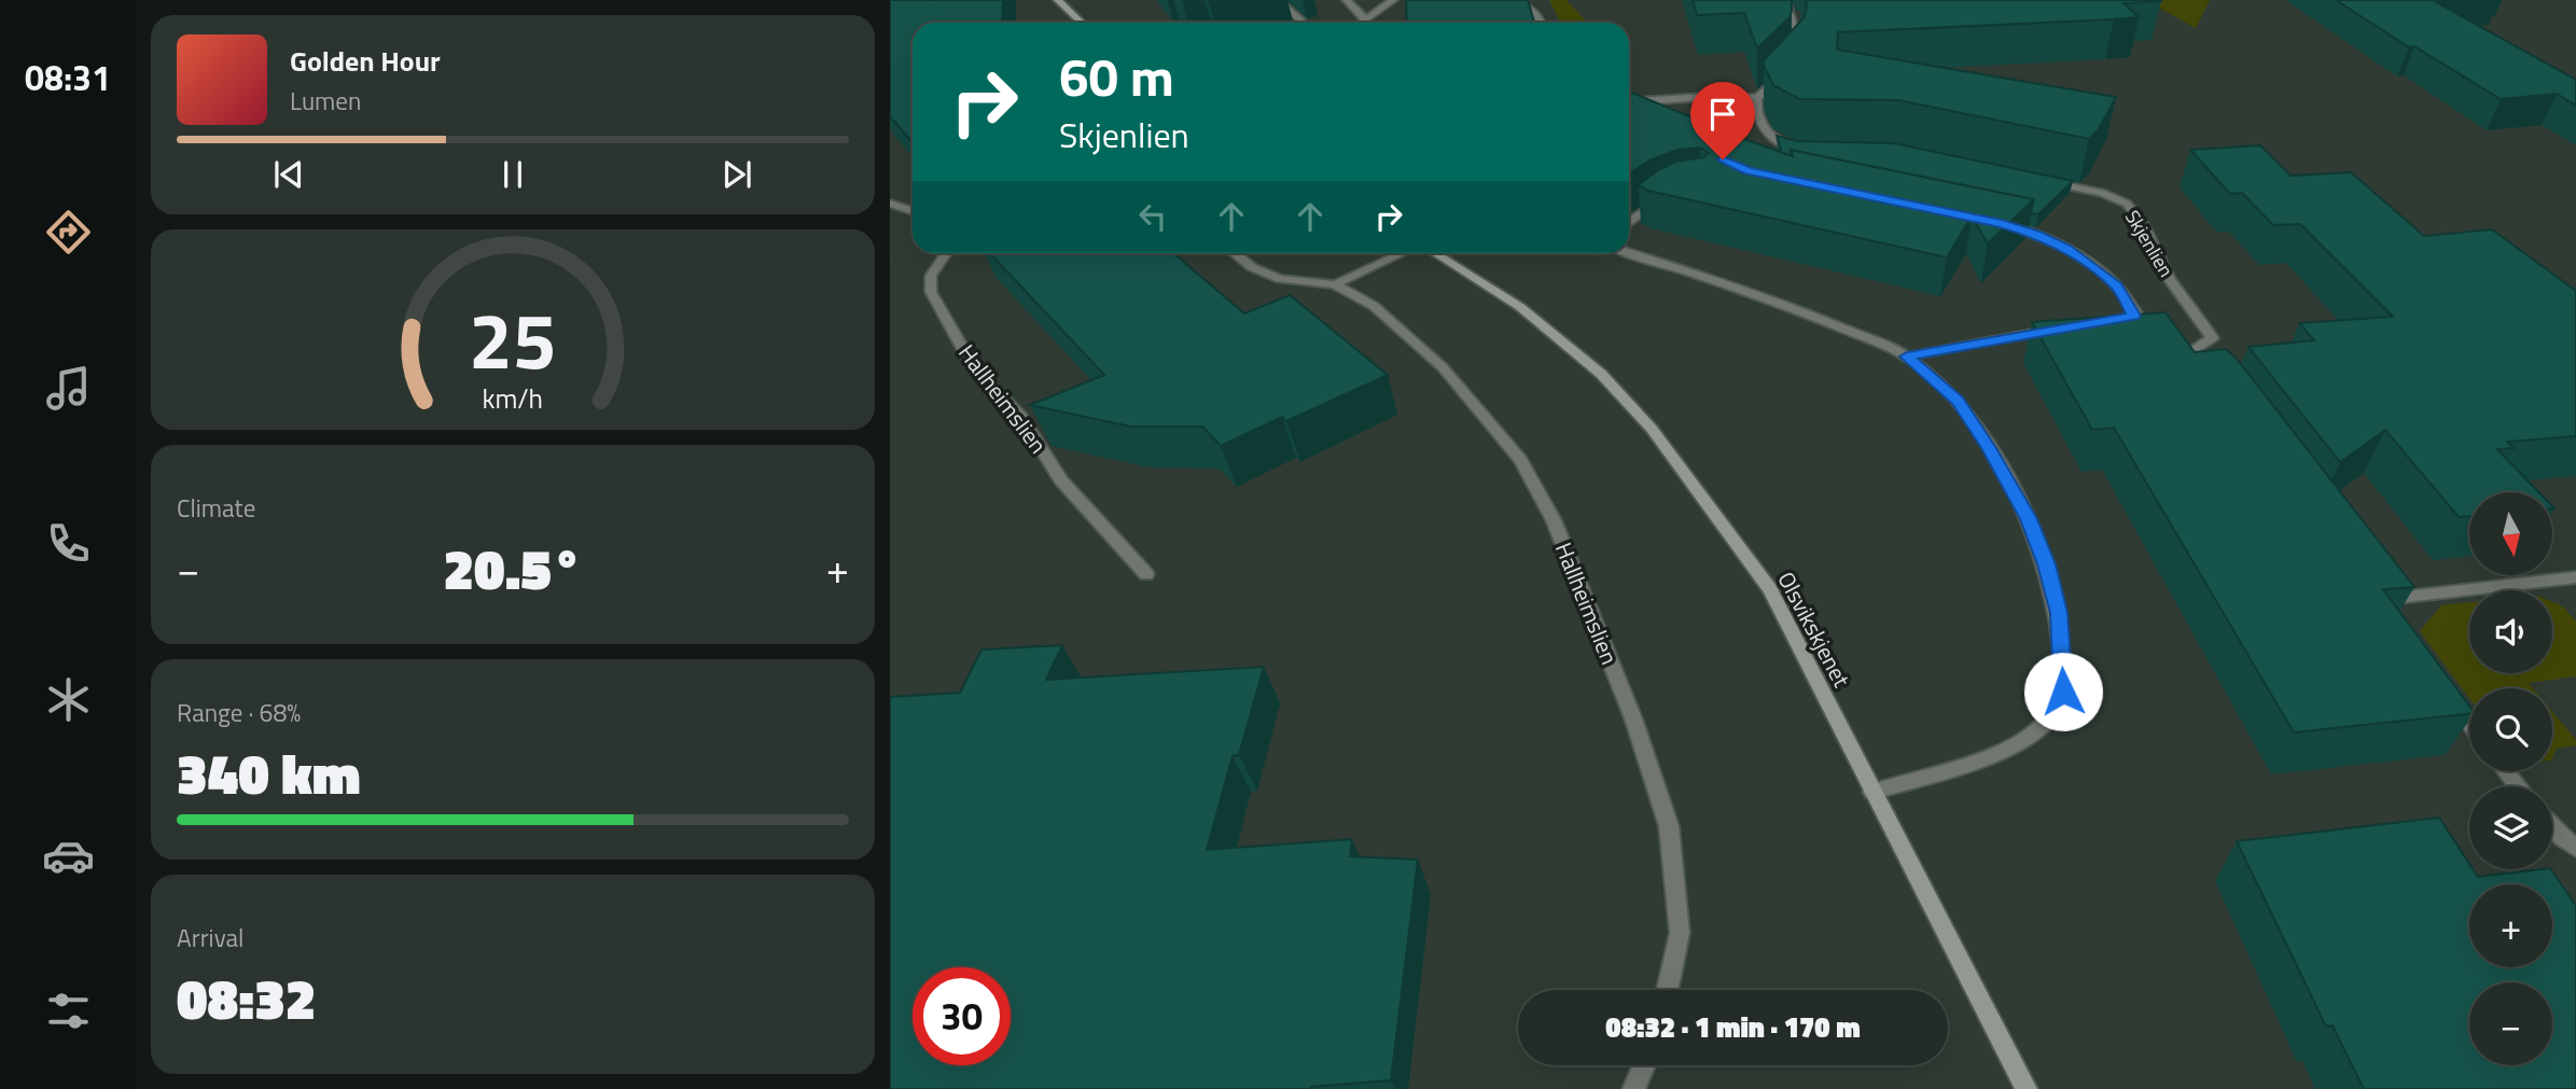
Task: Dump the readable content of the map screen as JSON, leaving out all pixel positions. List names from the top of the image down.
{
  "streets": {
    "main road": ["Olsvikskjenet"],
    "street": ["Skjenlien", "Hallheimslien"]
  },
  "north": "bottom",
  "page": {
    "tabs": "08:31",
    "turn": ["60 m", "Skjenlien"],
    "song": ["Golden Hour", "Lumen"],
    "tile": [
      "Climate",
      ["Range · 68%", "340 km"],
      ["Arrival", "08:32"]
    ],
    "map_buttons": ["+", "−"],
    "heat": ["−", "20.5°", "+"],
    "limit": "30",
    "trip": "08:32 · 1 min · 170 m",
    "gauge": ["25", "km/h"]
  }
}
